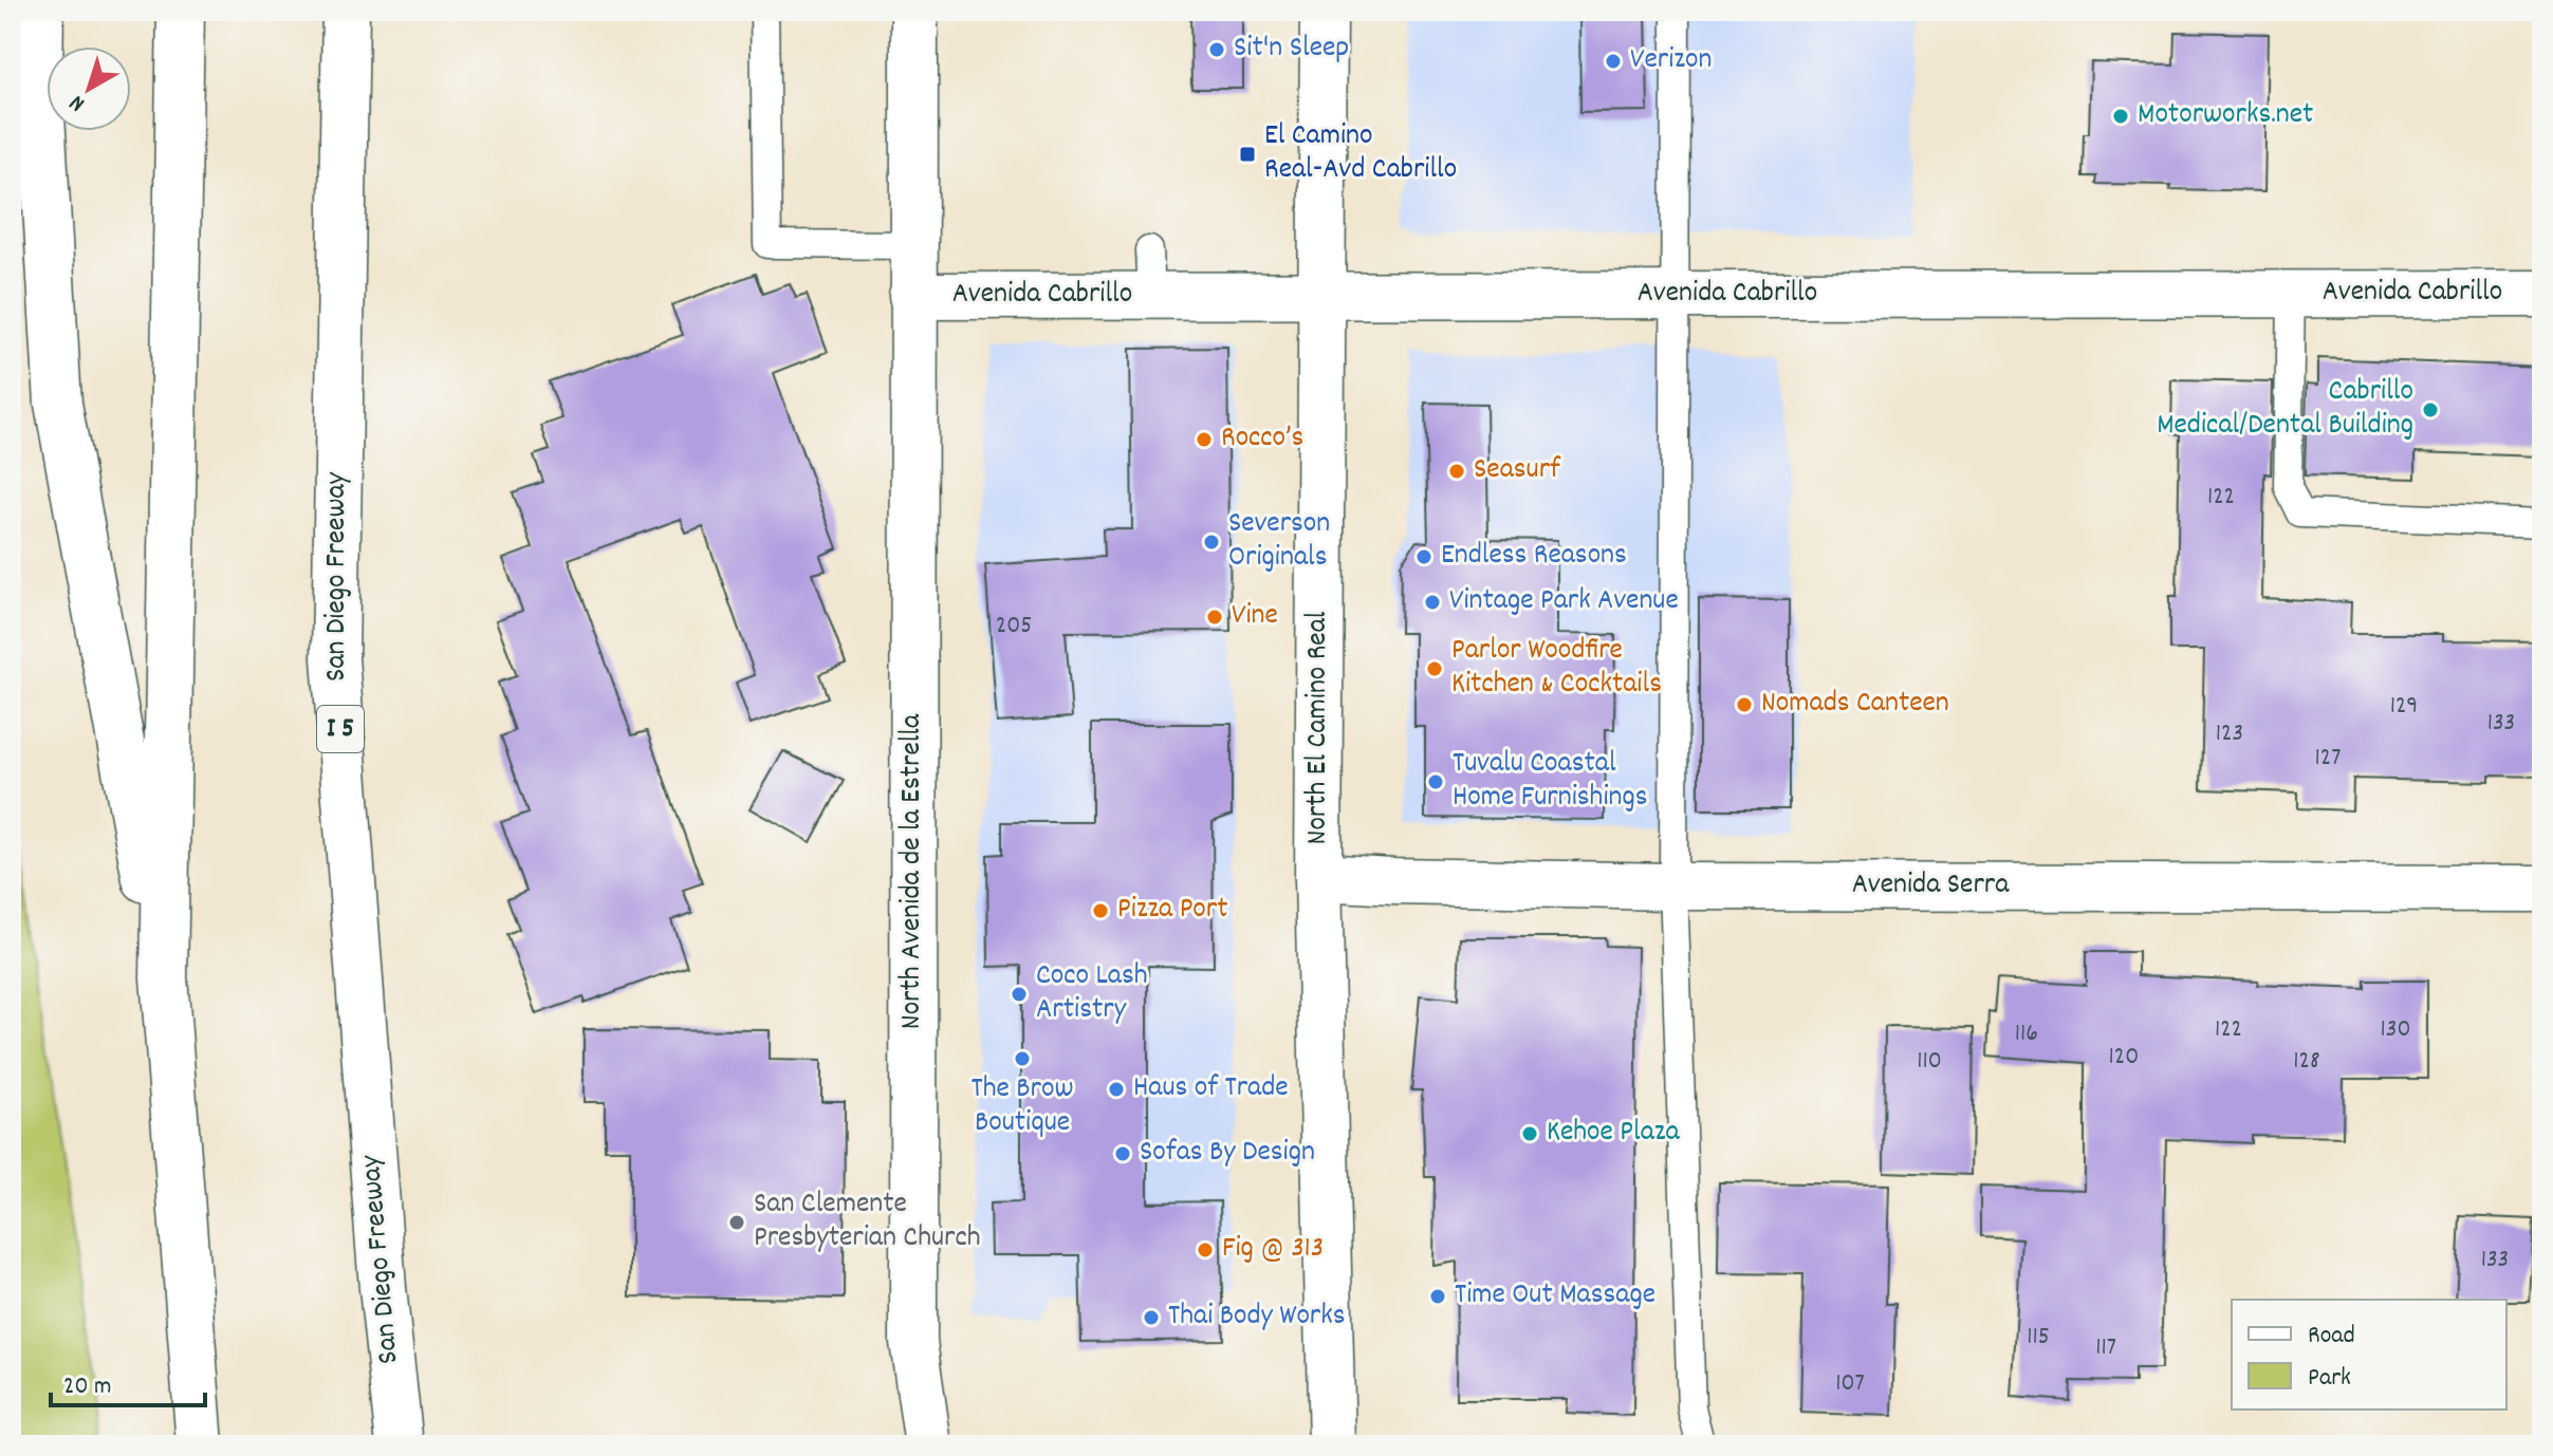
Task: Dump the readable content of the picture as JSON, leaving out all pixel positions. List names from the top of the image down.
{
  "streets": {
    "main road": [
      "Avenida Cabrillo",
      "San Diego Freeway",
      "North El Camino Real",
      "I 5",
      "North Avenida de la Estrella",
      "Avenida Serra"
    ]
  },
  "crossings": [
    ["Avenida Cabrillo", "North El Camino Real"],
    ["Avenida Cabrillo", "North Avenida de la Estrella"],
    ["North El Camino Real", "Avenida Serra"]
  ],
  "places": {
    "other": [
      "Sit'n Sleep",
      "Verizon",
      "Motorworks.net",
      "Cabrillo Medical/Dental Building",
      "Rocco’s",
      "Seasurf",
      "Severson Originals",
      "Endless Reasons",
      "Vintage Park Avenue",
      "Vine",
      "Parlor Woodfire Kitchen & Cocktails",
      "Nomads Canteen",
      "Tuvalu Coastal Home Furnishings",
      "Pizza Port",
      "Coco Lash Artistry",
      "The Brow Boutique",
      "Haus of Trade",
      "Kehoe Plaza",
      "Sofas By Design",
      "San Clemente Presbyterian Church",
      "Fig @ 313",
      "Time Out Massage",
      "Thai Body Works"
    ],
    "transit": ["El Camino Real-Avd Cabrillo"]
  },
  "house_numbers": [
    "122",
    "205",
    "129",
    "133",
    "123",
    "127",
    "122",
    "130",
    "116",
    "120",
    "110",
    "128",
    "133",
    "115",
    "117",
    "107"
  ],
  "legend": ["Road", "Park"],
  "scale_bar": "20 m",
  "north": "bottom left"
}
